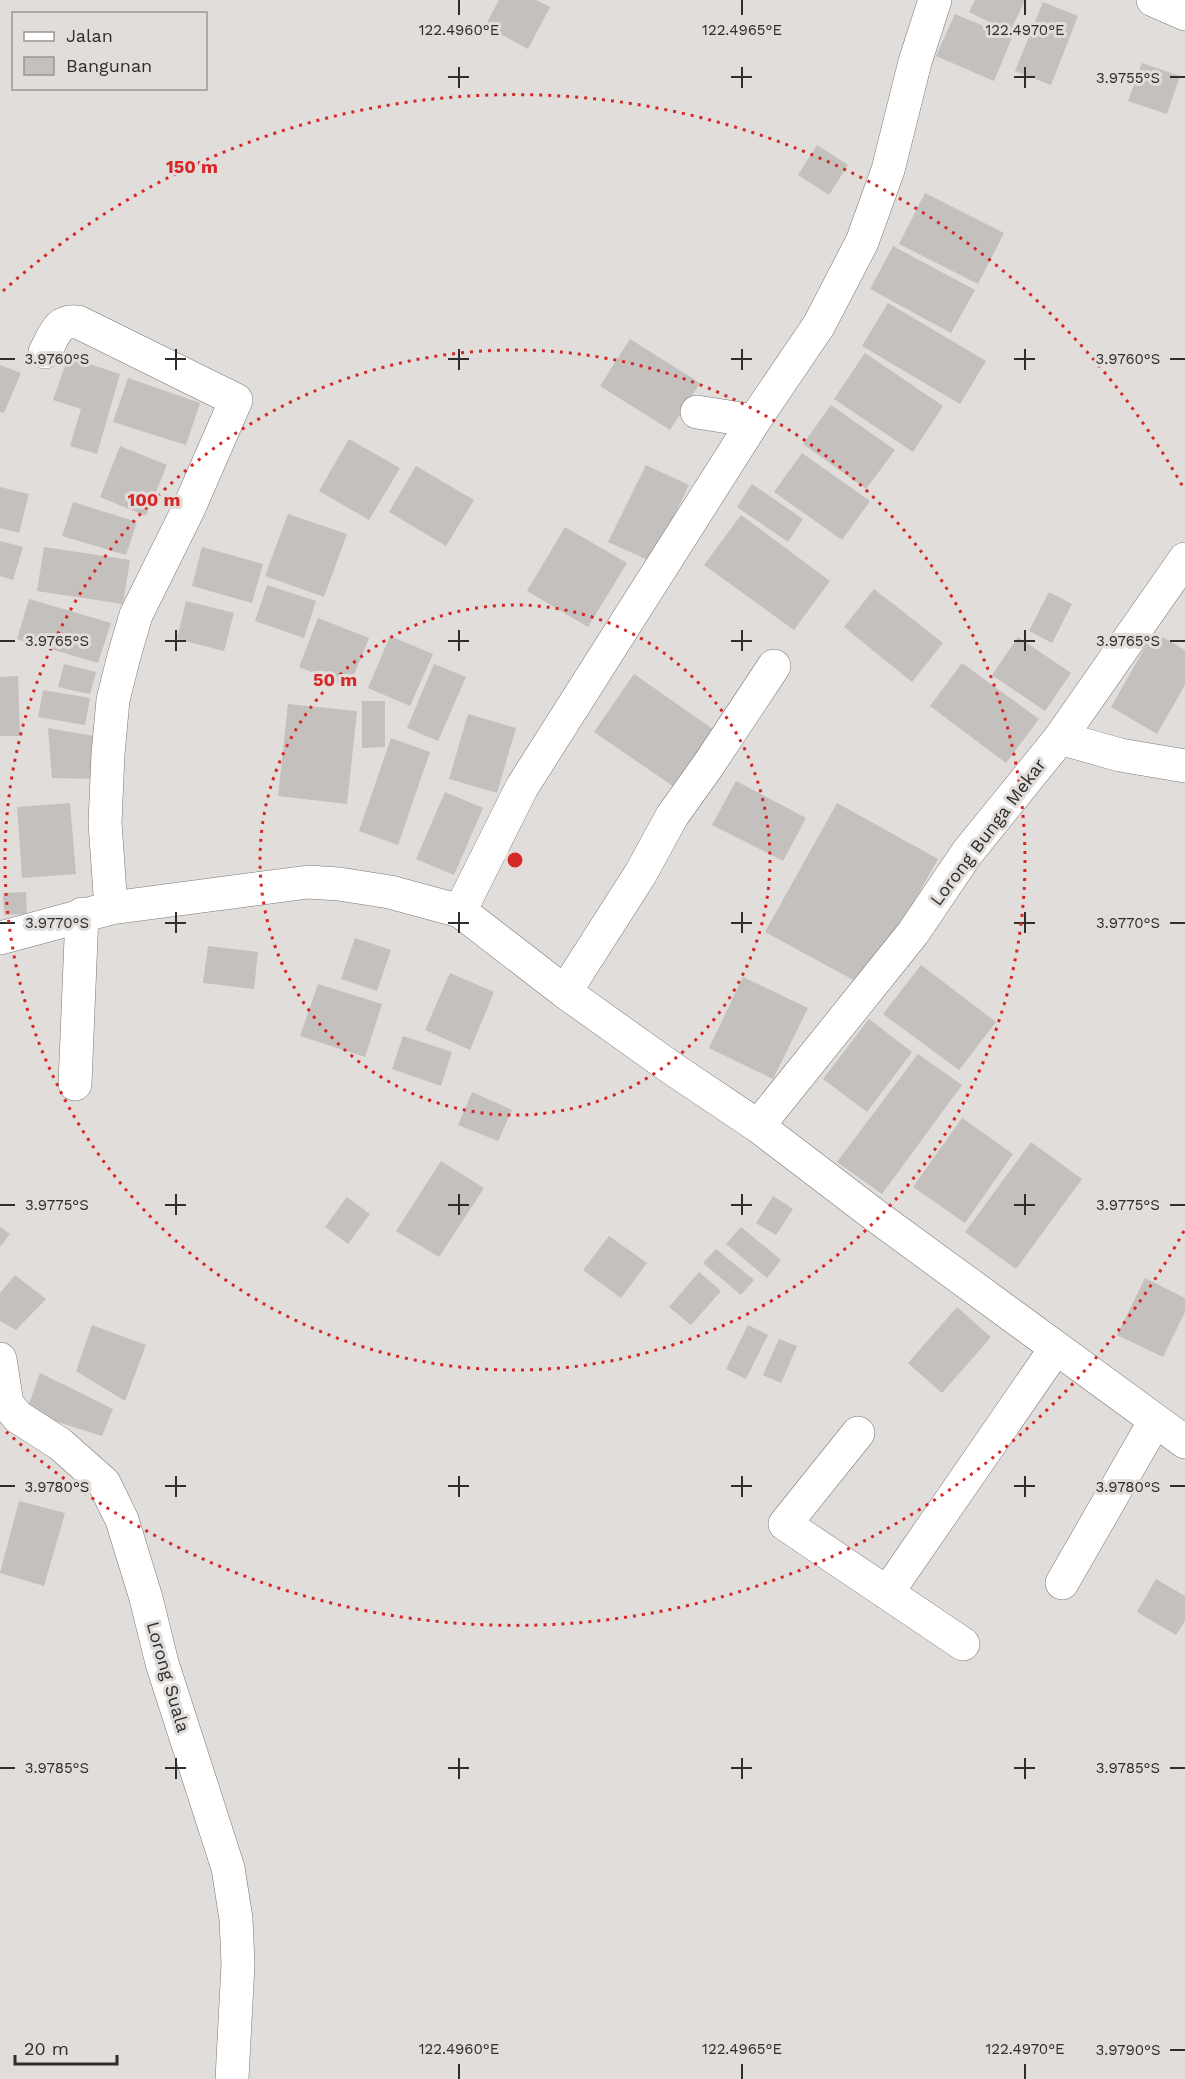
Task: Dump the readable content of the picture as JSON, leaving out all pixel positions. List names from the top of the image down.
{
  "streets": {
    "street": ["Lorong Bunga Mekar", "Lorong Suala"]
  },
  "legend": ["Jalan", "Bangunan"],
  "scale_bar": "20 m",
  "coordinates": [
    "122.4960°E",
    "122.4965°E",
    "122.4970°E",
    "3.9755°S",
    "3.9760°S",
    "3.9765°S",
    "3.9770°S",
    "3.9775°S",
    "3.9780°S",
    "3.9785°S",
    "3.9790°S"
  ],
  "rings": ["150 m", "100 m", "50 m"]
}
